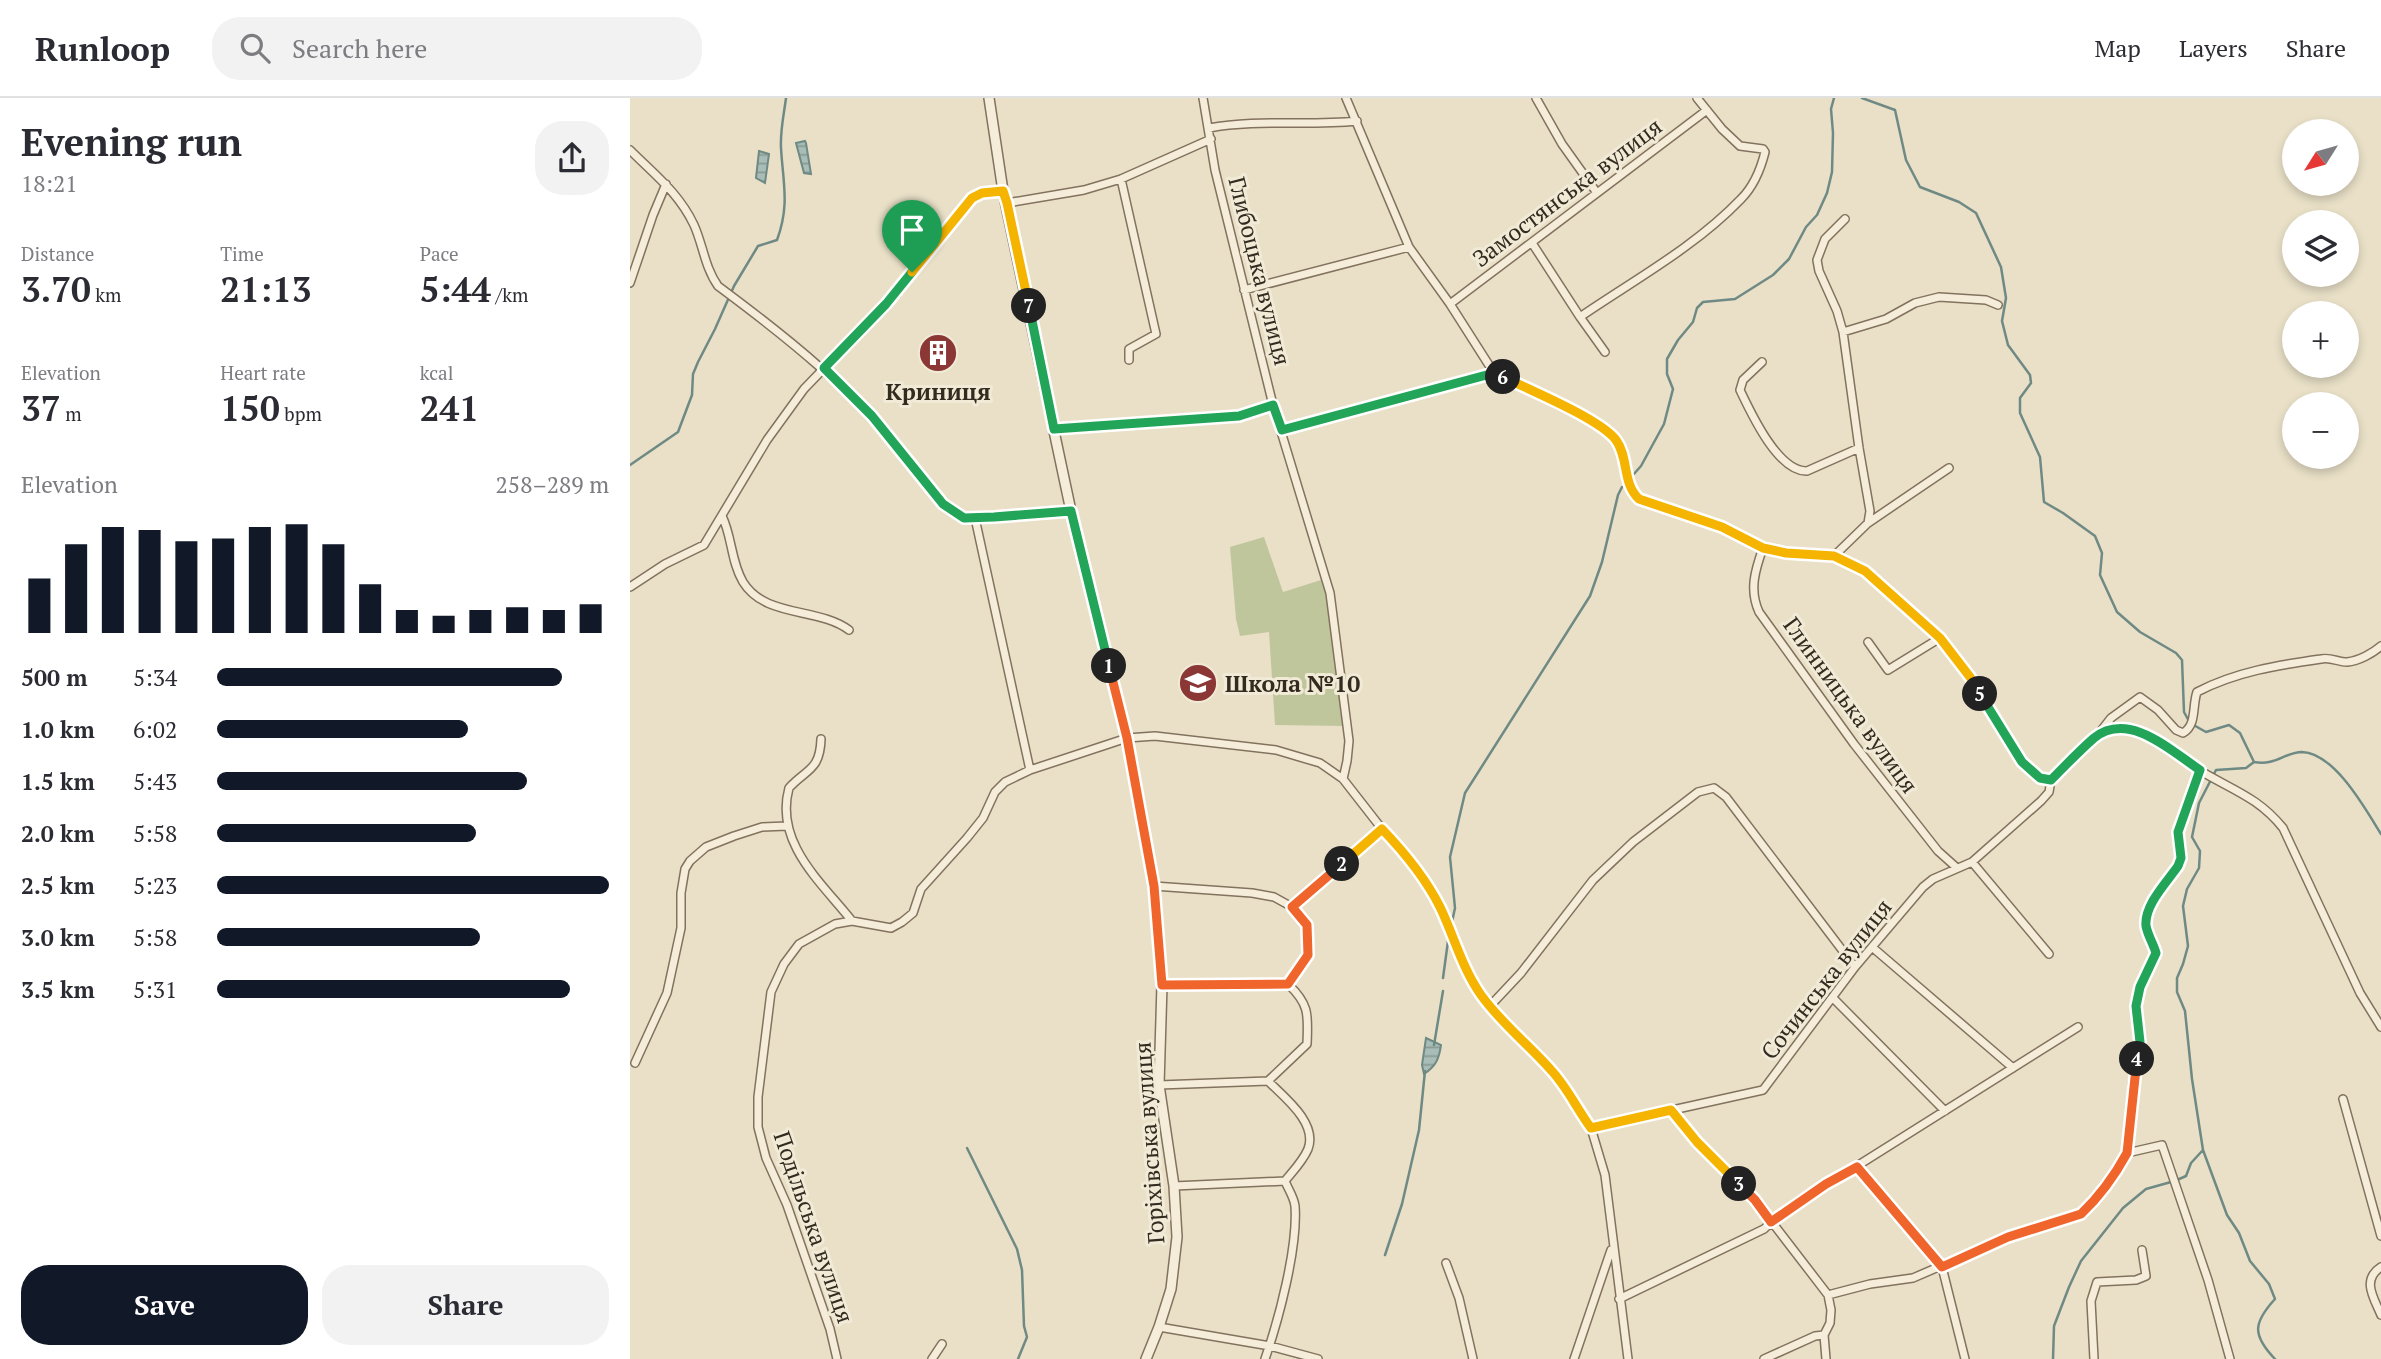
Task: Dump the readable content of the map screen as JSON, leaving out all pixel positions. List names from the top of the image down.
{
  "streets": {
    "street": [
      "Замостянська вулиця",
      "Глибоцька вулиця",
      "Глинницька вулиця",
      "Сочинська вулиця",
      "Горіхівська вулиця",
      "Подільська вулиця"
    ]
  },
  "crossings": [
    ["Глибоцька вулиця", "Подільська вулиця"],
    ["Глинницька вулиця", "Сочинська вулиця"],
    ["Горіхівська вулиця", "Подільська вулиця"]
  ],
  "places": {
    "building": ["Криниця"],
    "school or university": ["Школа №10"]
  },
  "north": "bottom left",
  "page": {
    "header": "Runloop",
    "search": "Search here",
    "nav": ["Map", "Layers", "Share"],
    "heading": ["Evening run", "18:21"],
    "map_buttons": ["+", "−"],
    "stats": [
      ["Distance", "3.70 km"],
      ["Time", "21:13"],
      ["Pace", "5:44 /km"],
      ["Elevation", "37 m"],
      ["Heart rate", "150 bpm"],
      ["kcal", "241"]
    ],
    "pins": [
      "7",
      "6",
      "1",
      "5",
      "2",
      "4",
      "3"
    ],
    "chart": ["Elevation", "258–289 m"],
    "list": [
      {
        "name": "500 m",
        "note": "5:34"
      },
      {
        "name": "1.0 km",
        "note": "6:02"
      },
      {
        "name": "1.5 km",
        "note": "5:43"
      },
      {
        "name": "2.0 km",
        "note": "5:58"
      },
      {
        "name": "2.5 km",
        "note": "5:23"
      },
      {
        "name": "3.0 km",
        "note": "5:58"
      },
      {
        "name": "3.5 km",
        "note": "5:31"
      }
    ],
    "buttons": ["Save", "Share"]
  }
}
